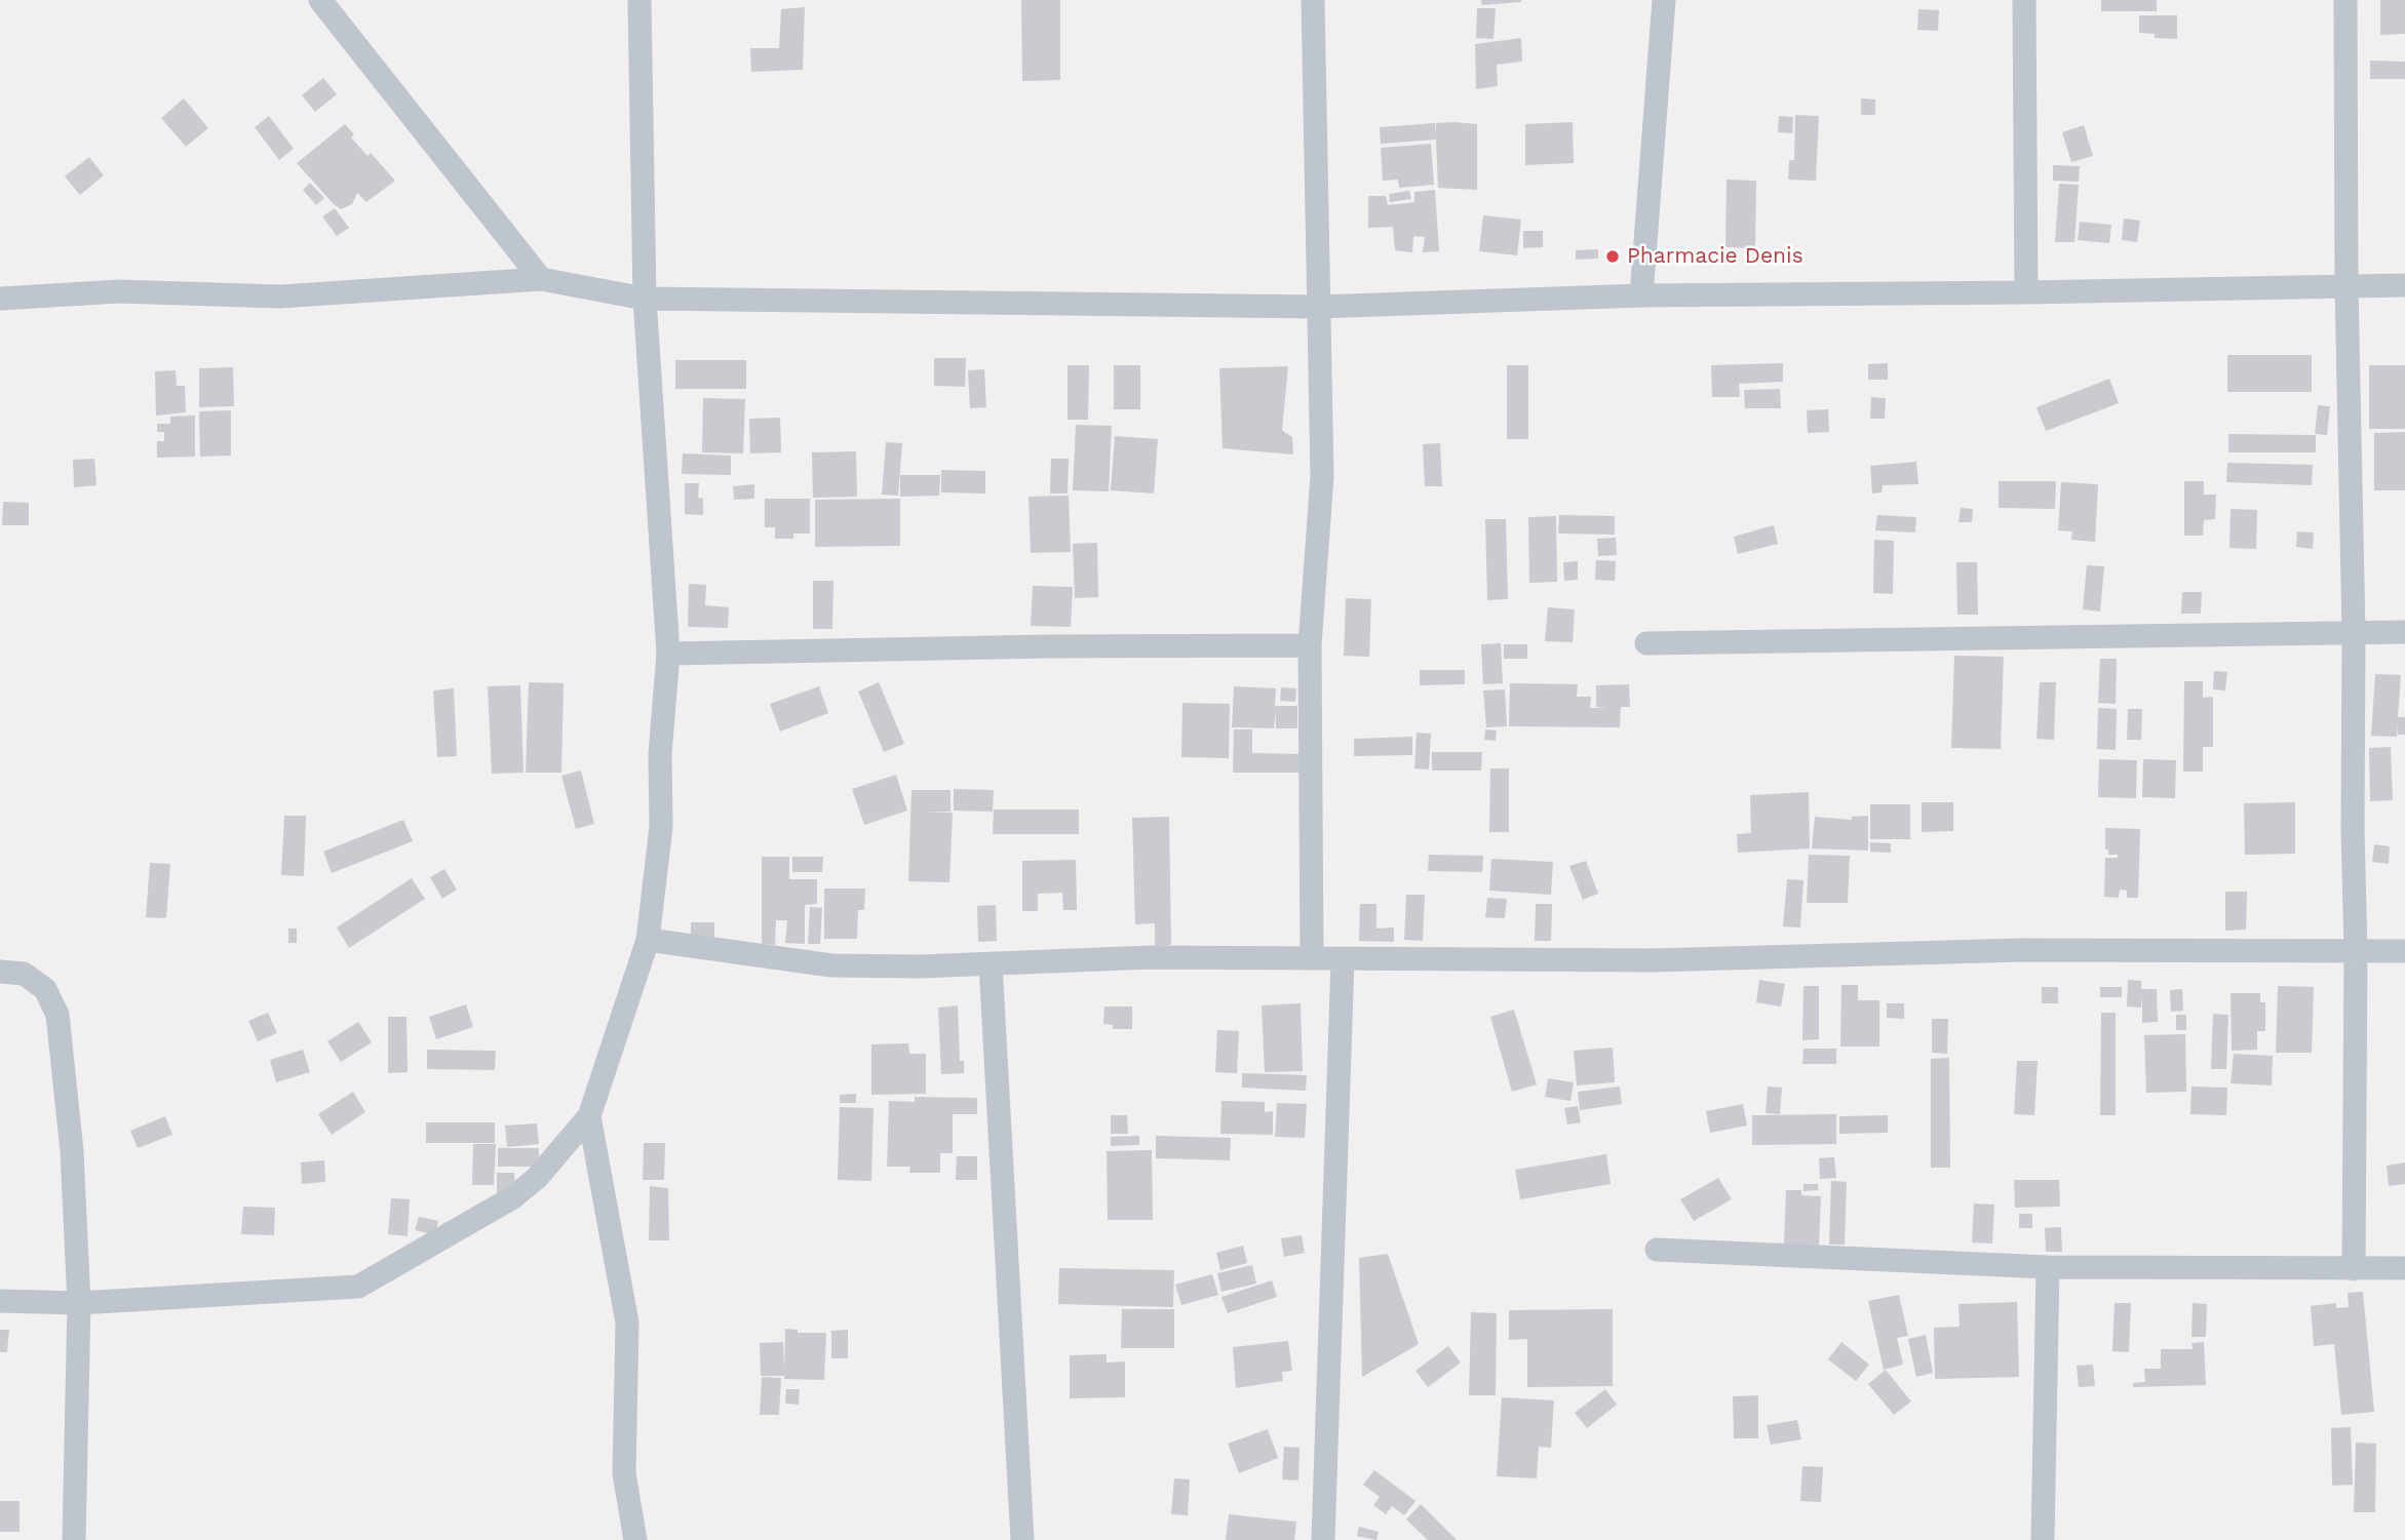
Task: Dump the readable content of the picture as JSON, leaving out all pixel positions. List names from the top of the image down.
{
  "places": ["Pharmacie Denis"]
}
